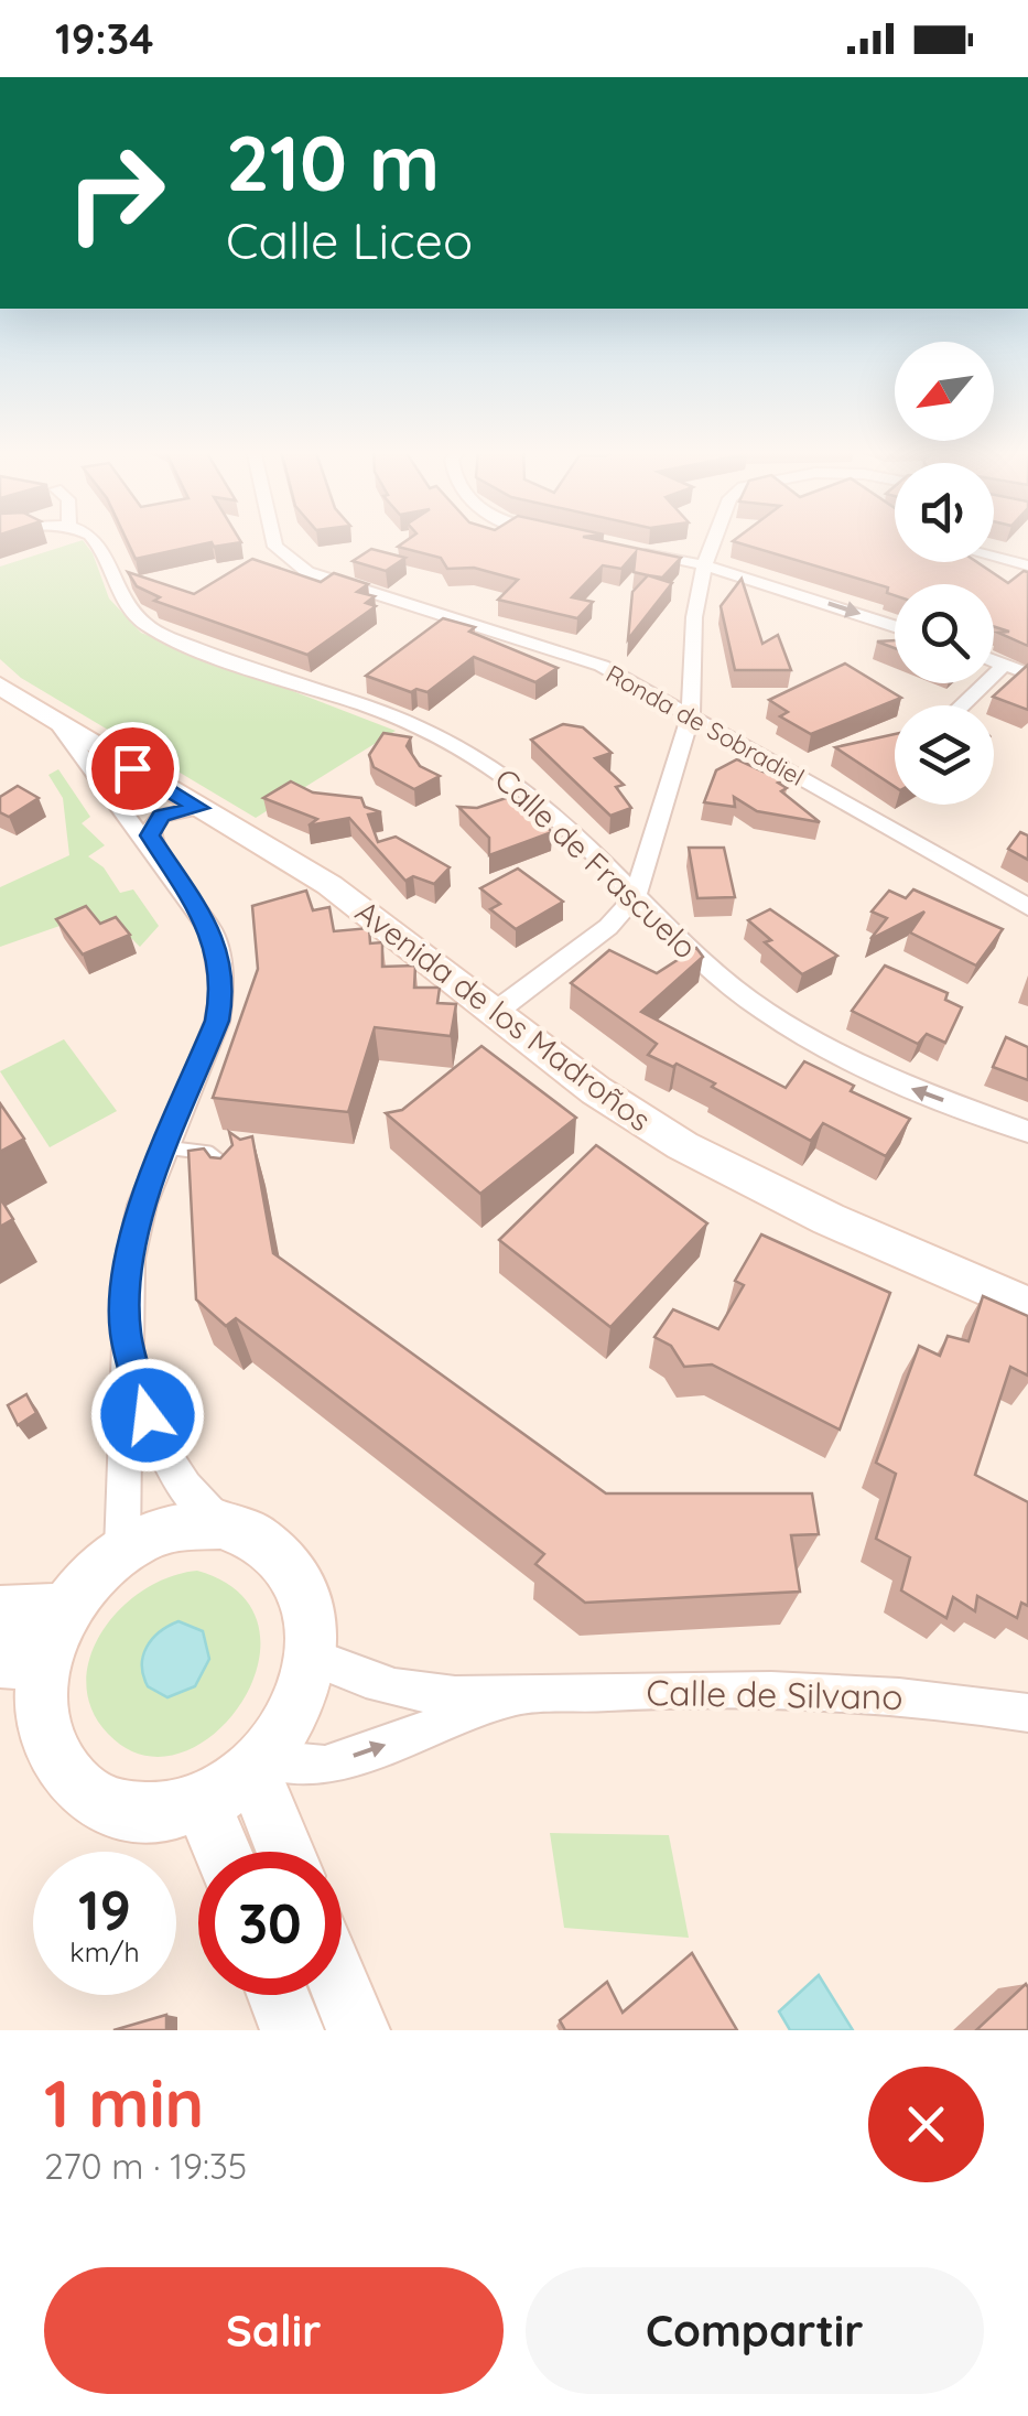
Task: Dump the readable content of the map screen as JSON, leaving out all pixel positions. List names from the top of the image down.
{
  "streets": {
    "street": [
      "Ronda de Sobradiel",
      "Calle de Frascuelo",
      "Avenida de los Madroños",
      "Calle de Silvano"
    ]
  },
  "one_way": ["Calle de Frascuelo"],
  "north": "bottom left",
  "page": {
    "status": "19:34",
    "turn": ["210 m", "Calle Liceo"],
    "speed": "19 km/h",
    "limit": "30",
    "heading": ["1 min", "270 m · 19:35"],
    "buttons": ["Salir", "Compartir"]
  }
}
